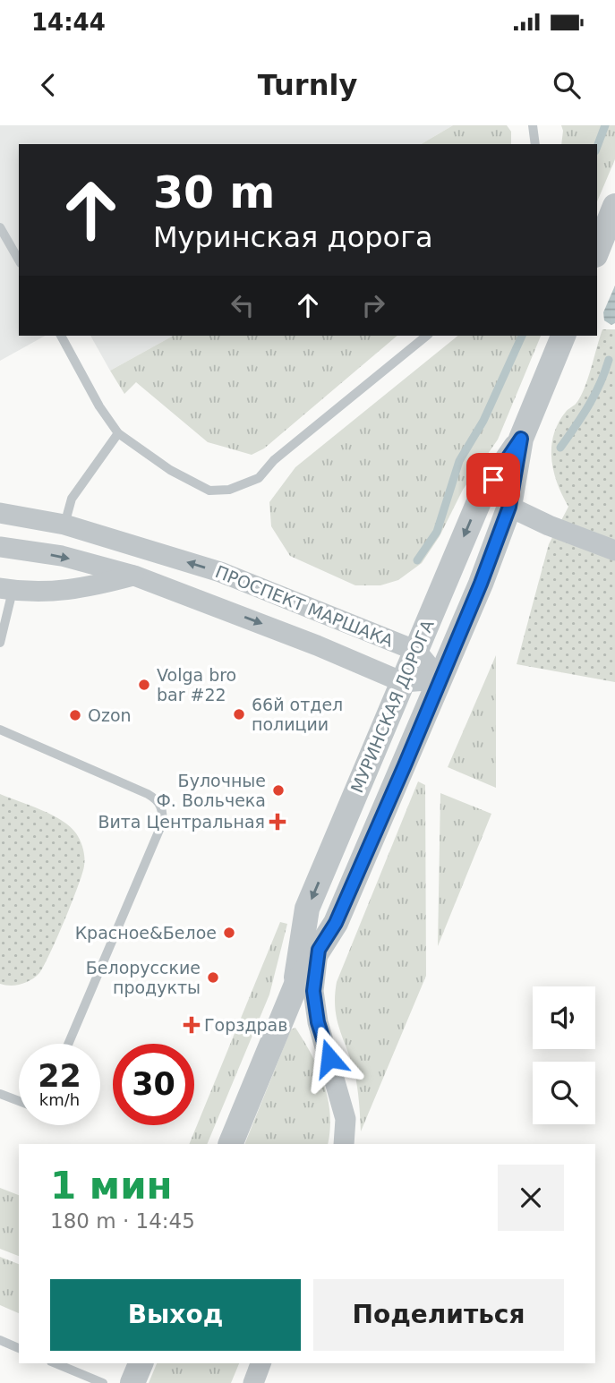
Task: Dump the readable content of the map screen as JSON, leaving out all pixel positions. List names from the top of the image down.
{
  "streets": {
    "street": ["ПРОСПЕКТ МАРШАКА", "МУРИНСКАЯ ДОРОГА"]
  },
  "crossings": [
    ["ПРОСПЕКТ МАРШАКА", "МУРИНСКАЯ ДОРОГА"]
  ],
  "places": {
    "other": [
      "Volga bro bar #22",
      "66й отдел полиции",
      "Ozon",
      "Булочные Ф. Вольчека",
      "Красное&Белое",
      "Белорусские продукты"
    ],
    "health": ["Вита Центральная", "Горздрав"]
  },
  "page": {
    "status": "14:44",
    "header": "Turnly",
    "turn": ["30 m", "Муринская дорога"],
    "speed": "22 km/h",
    "limit": "30",
    "heading": ["1 мин", "180 m · 14:45"],
    "buttons": ["Выход", "Поделиться"]
  }
}
